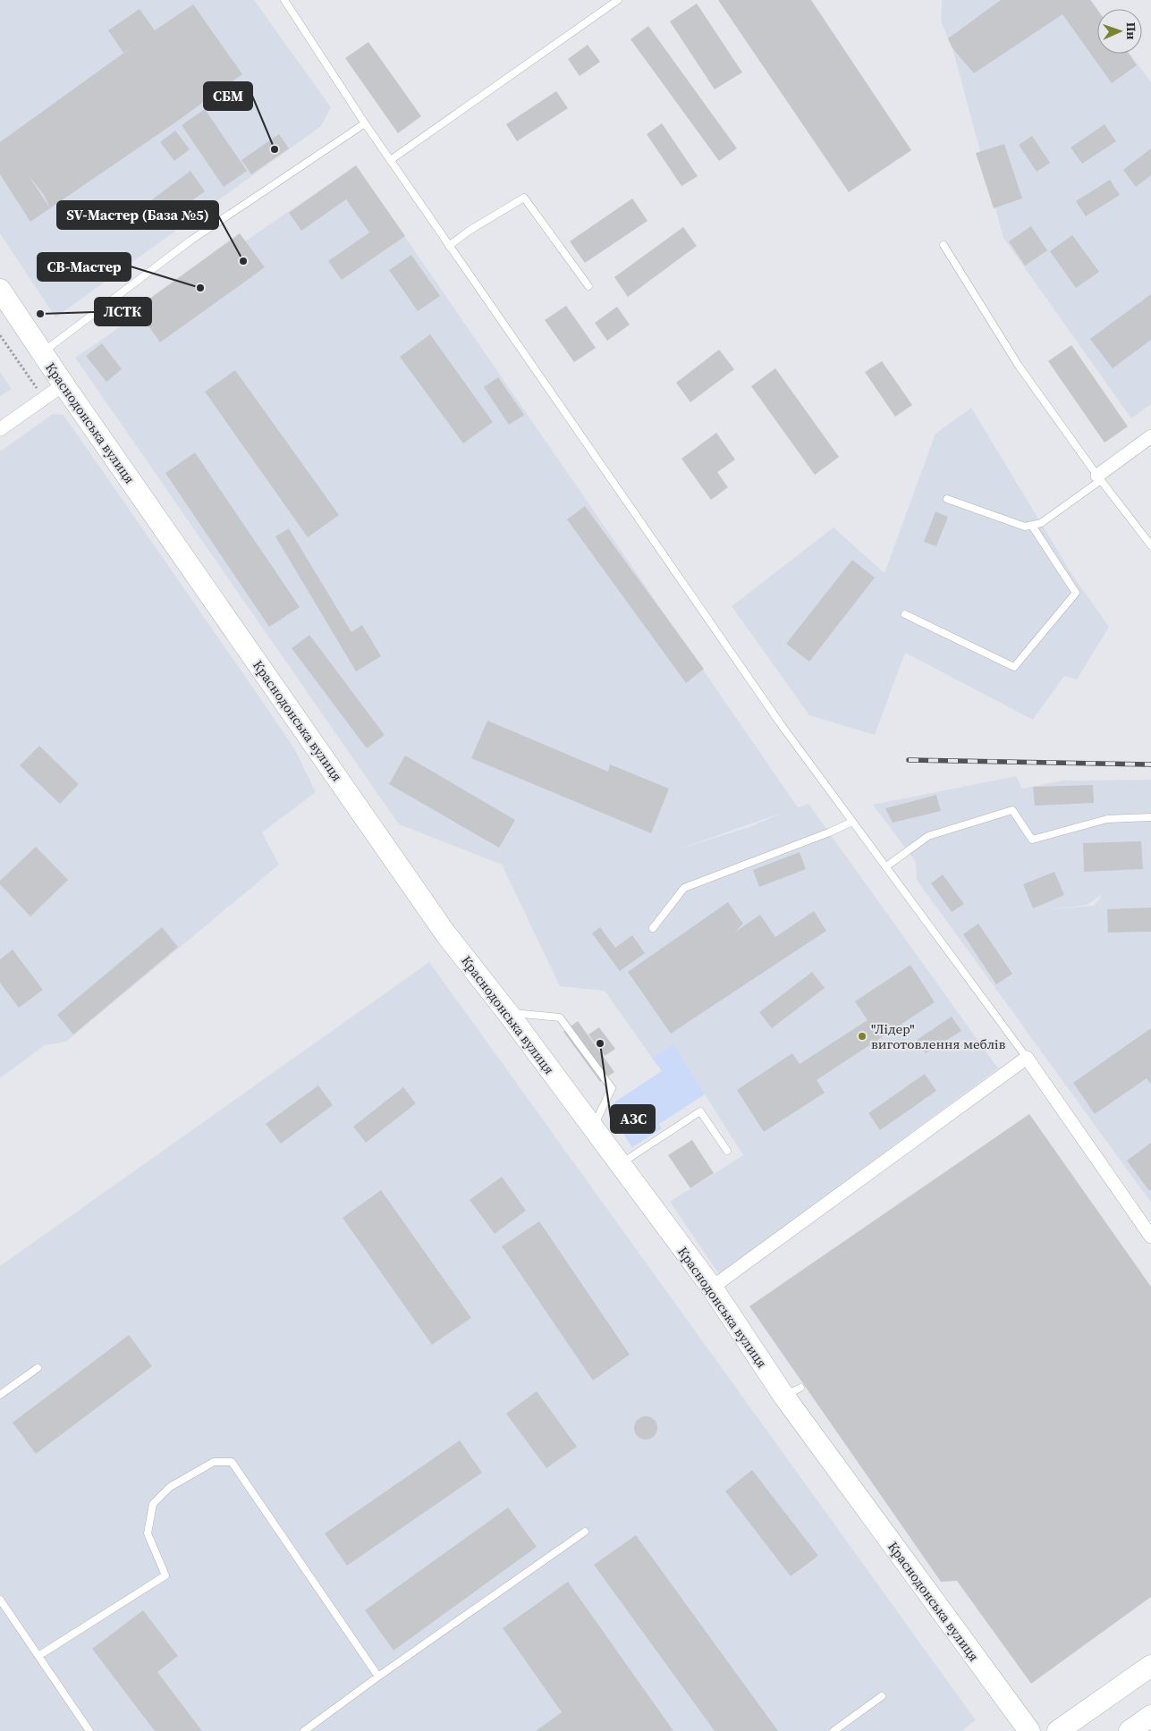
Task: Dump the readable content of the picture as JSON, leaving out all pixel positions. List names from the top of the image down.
{
  "streets": {
    "main road": ["Краснодонська вулиця"]
  },
  "places": [
    "СБМ",
    "SV-Мастер (База №5)",
    "СВ-Мастер",
    "ЛСТК",
    "\"Лідер\" виготовлення меблів",
    "АЗС"
  ],
  "north": "right"
}
